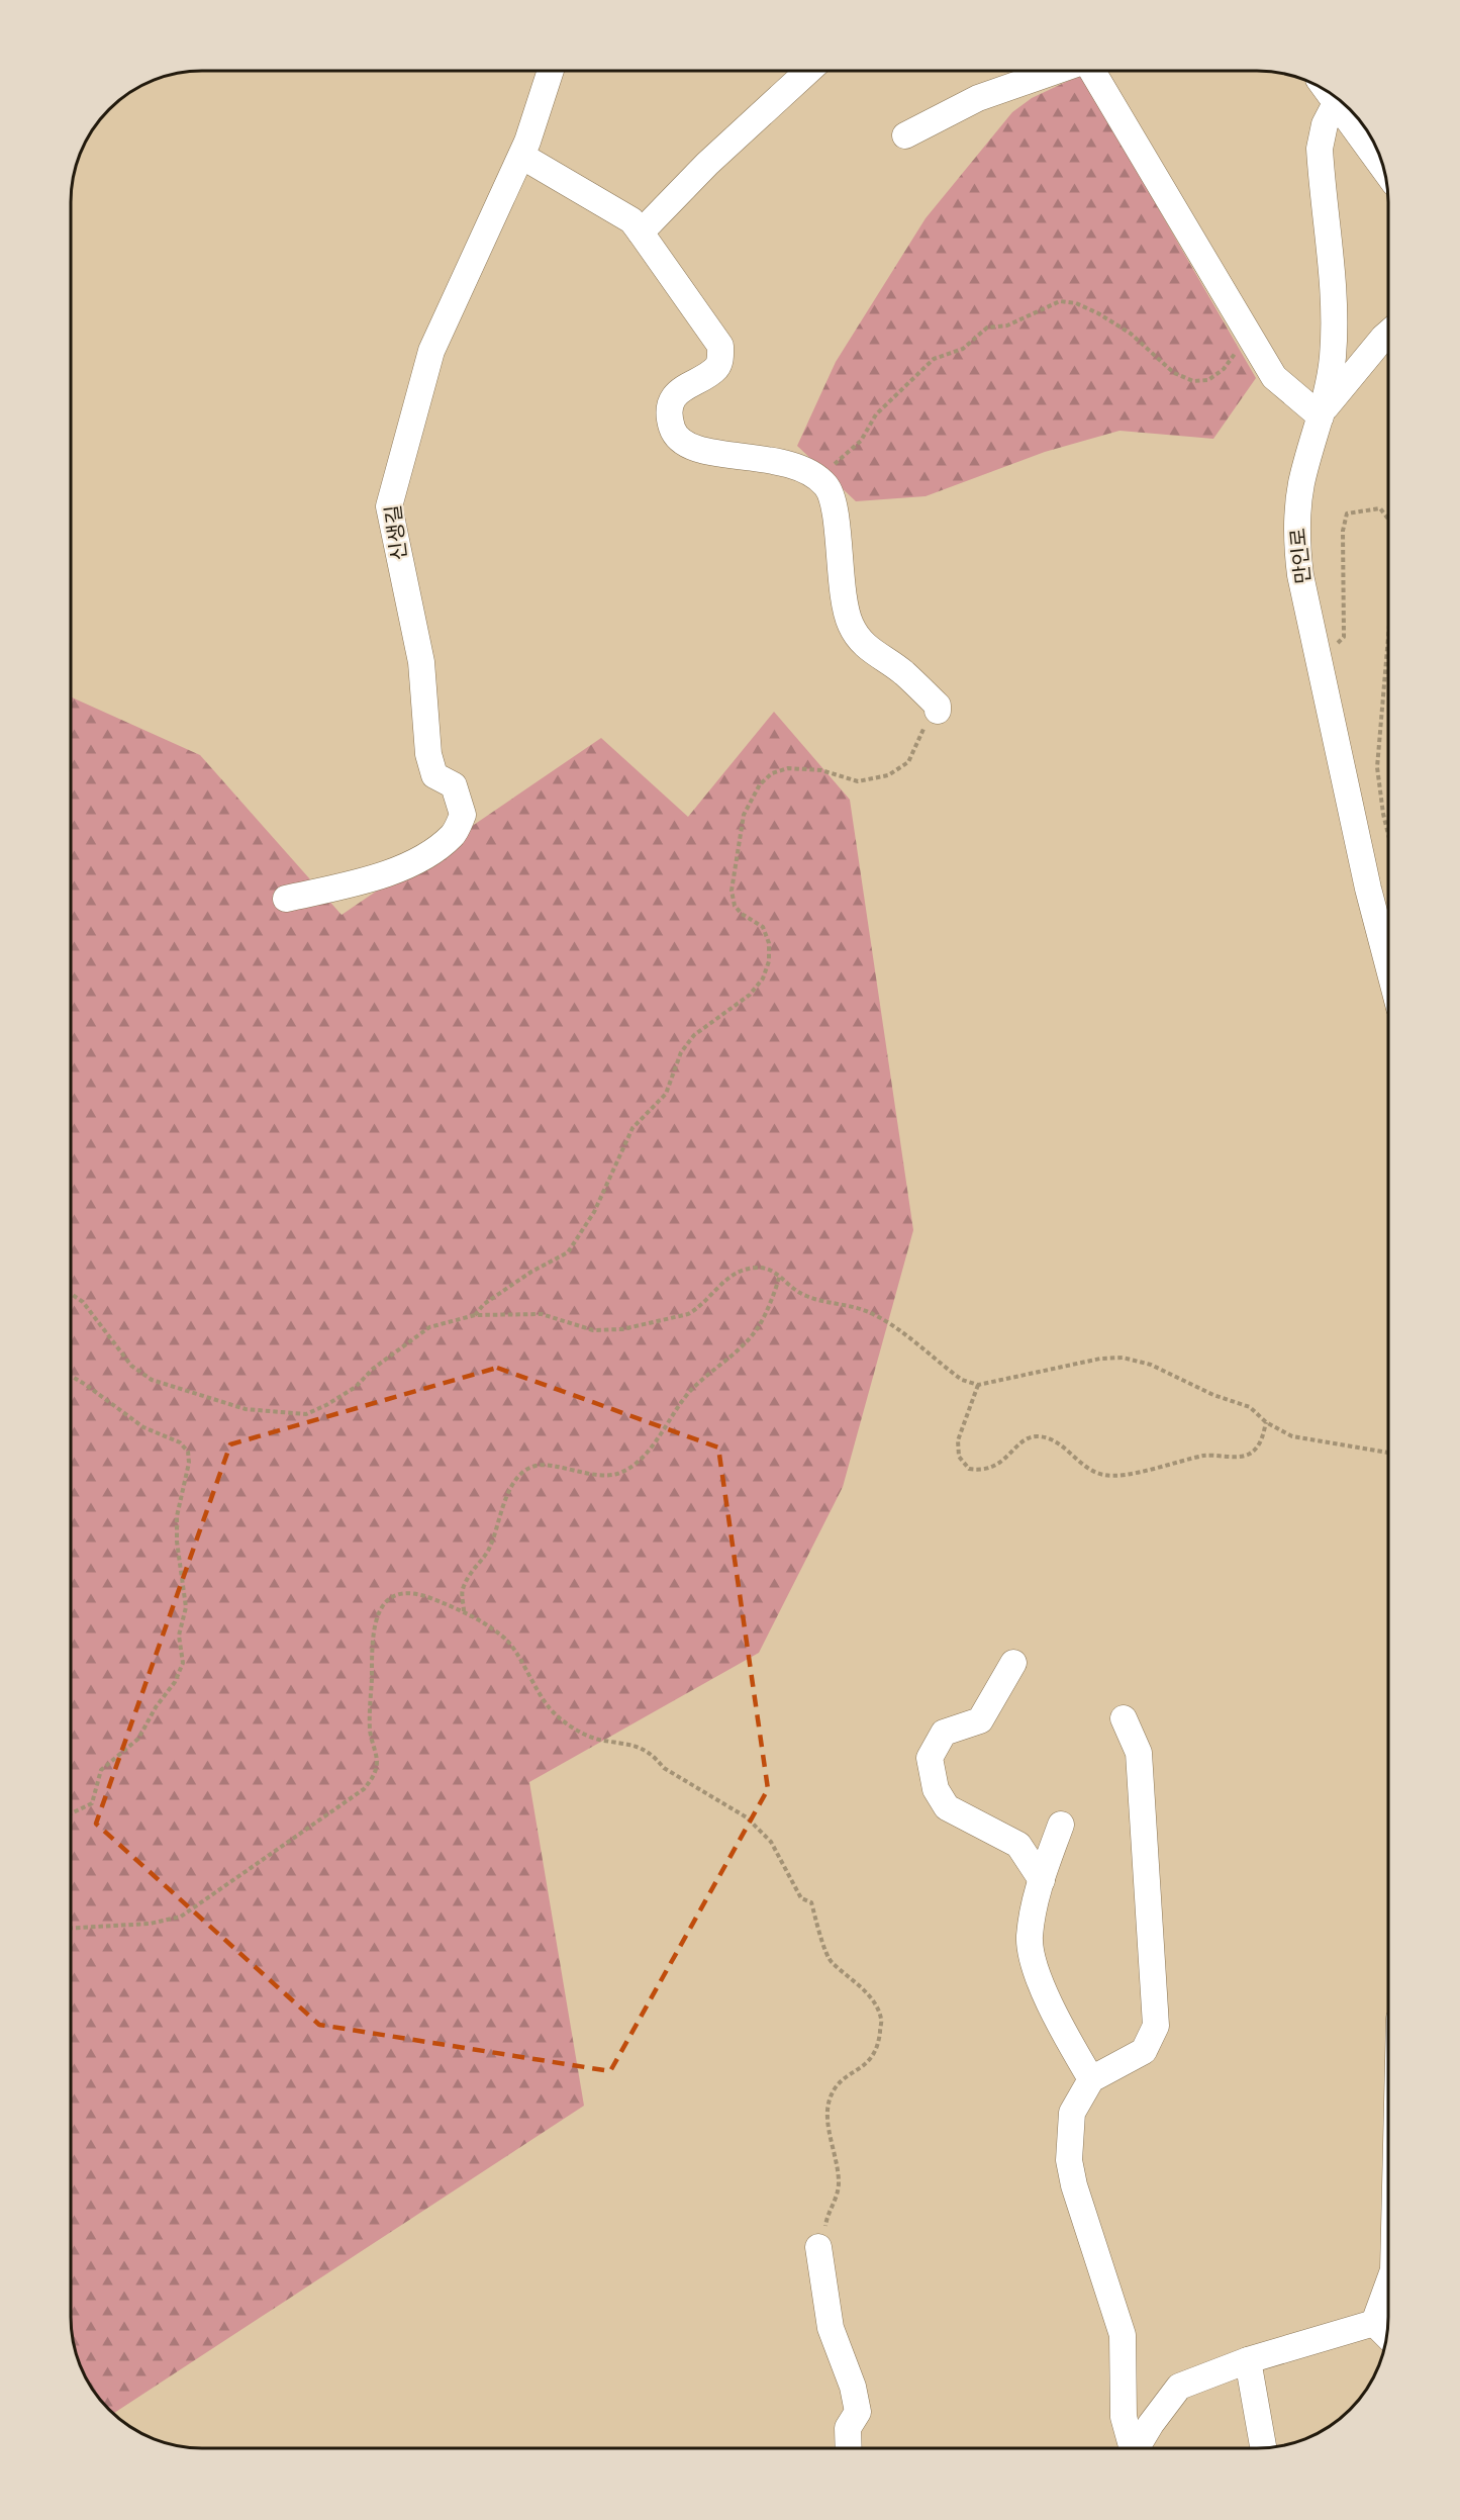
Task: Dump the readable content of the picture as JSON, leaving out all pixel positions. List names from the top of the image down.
{
  "streets": {
    "street": ["신생길", "만인로"]
  }
}
